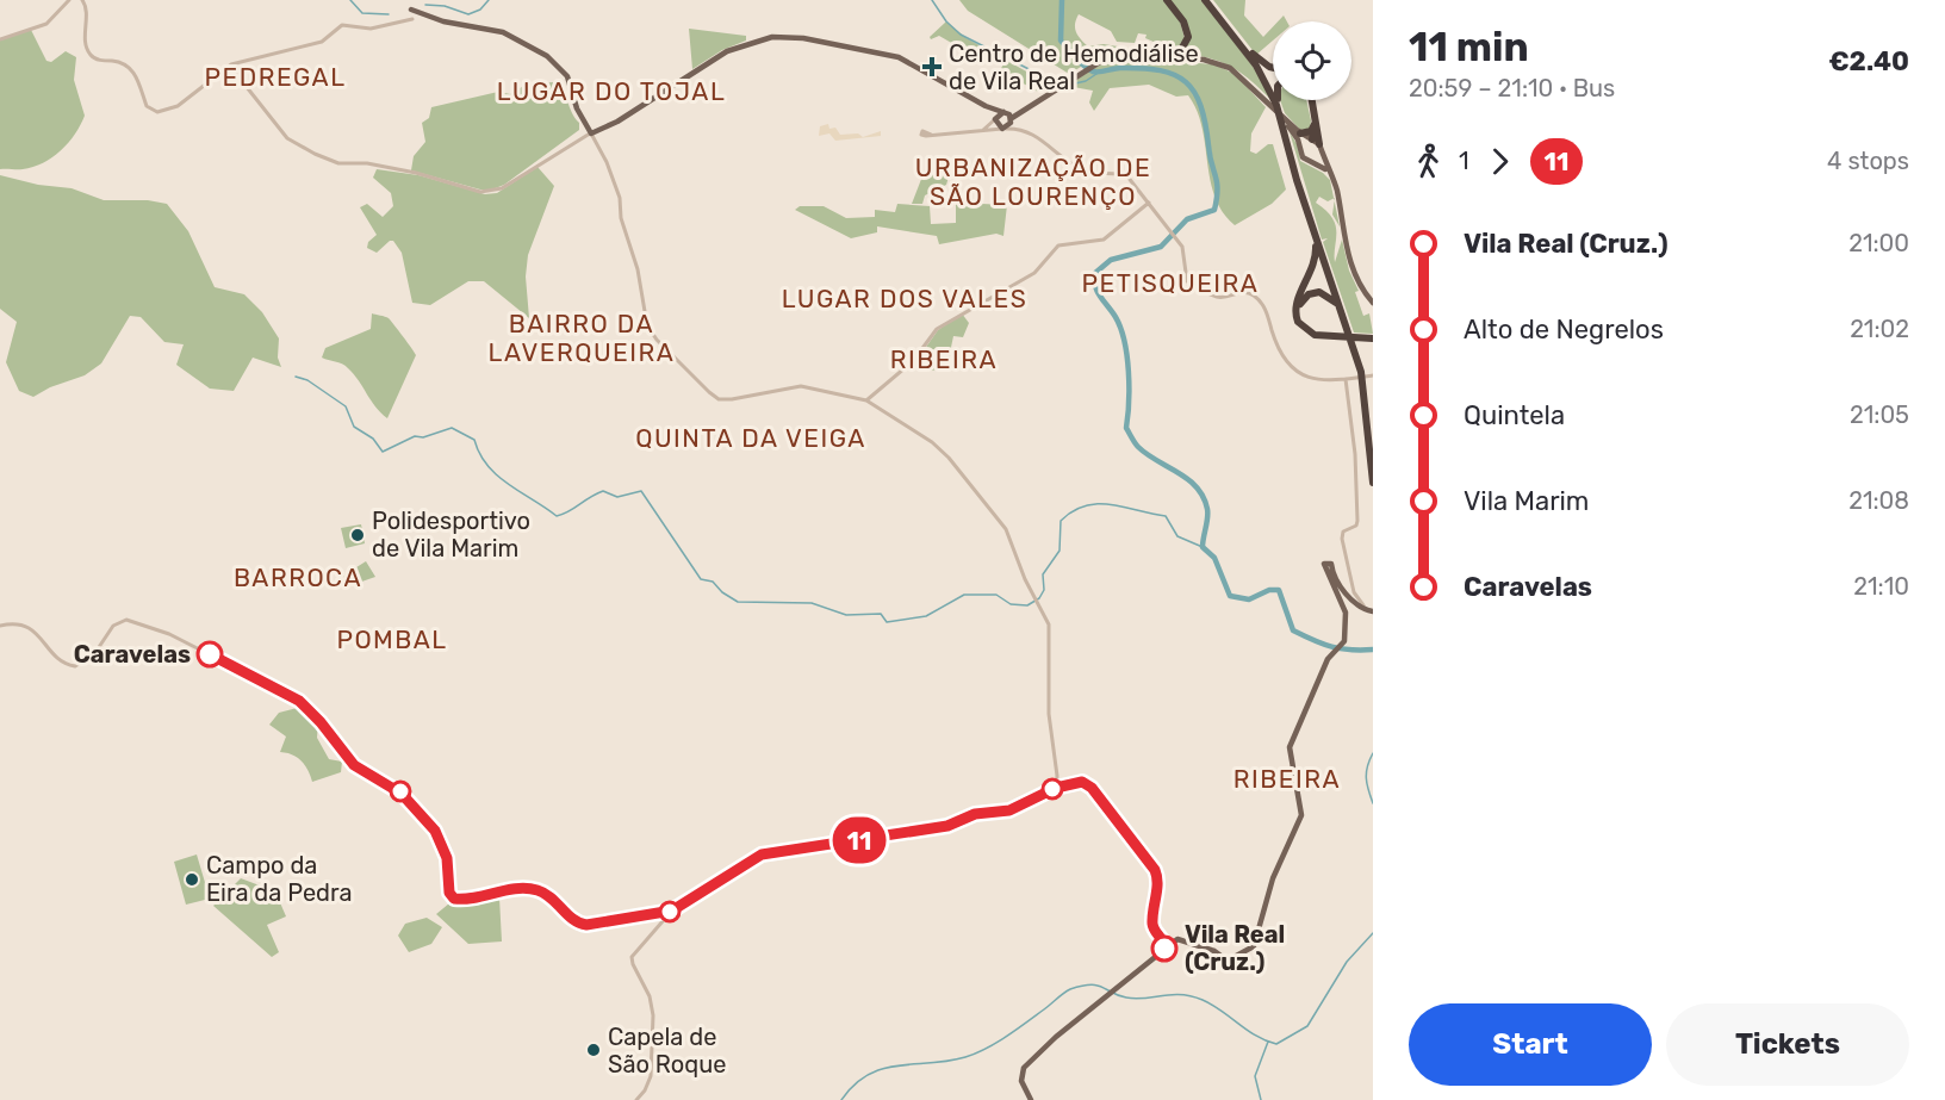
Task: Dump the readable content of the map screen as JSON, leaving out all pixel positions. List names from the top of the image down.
{
  "districts": [
    "PEDREGAL",
    "LUGAR DO TOJAL",
    "URBANIZAÇÃO DE SÃO LOURENÇO",
    "PETISQUEIRA",
    "LUGAR DOS VALES",
    "BAIRRO DA LAVERQUEIRA",
    "RIBEIRA",
    "QUINTA DA VEIGA",
    "BARROCA",
    "POMBAL",
    "RIBEIRA"
  ],
  "places": {
    "health": ["Centro de Hemodiálise de Vila Real"],
    "other": [
      "Polidesportivo de Vila Marim",
      "Caravelas",
      "Campo da Eira da Pedra",
      "Vila Real (Cruz.)",
      "Capela de São Roque"
    ]
  },
  "lines": ["bus line 11"],
  "page": {
    "on_map": "11",
    "heading": ["11 min", "20:59 – 21:10 · Bus", "€2.40"],
    "legs": ["1", "11", "4 stops"],
    "list": [
      {
        "name": "Vila Real (Cruz.)",
        "value": "21:00"
      },
      {
        "name": "Alto de Negrelos",
        "value": "21:02"
      },
      {
        "name": "Quintela",
        "value": "21:05"
      },
      {
        "name": "Vila Marim",
        "value": "21:08"
      },
      {
        "name": "Caravelas",
        "value": "21:10"
      }
    ],
    "buttons": ["Start", "Tickets"]
  }
}
